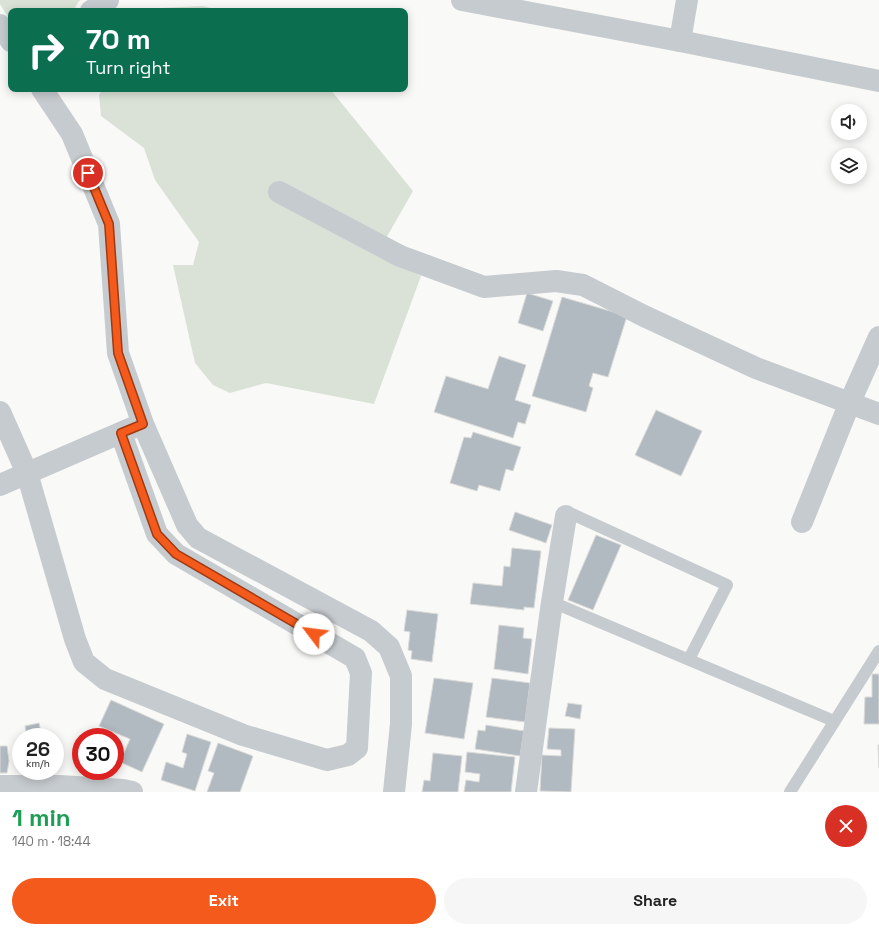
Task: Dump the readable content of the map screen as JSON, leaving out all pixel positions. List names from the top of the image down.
{
  "page": {
    "turn": ["70 m", "Turn right"],
    "speed": "26 km/h",
    "limit": "30",
    "heading": ["1 min", "140 m · 18:44"],
    "buttons": ["Exit", "Share"]
  }
}
